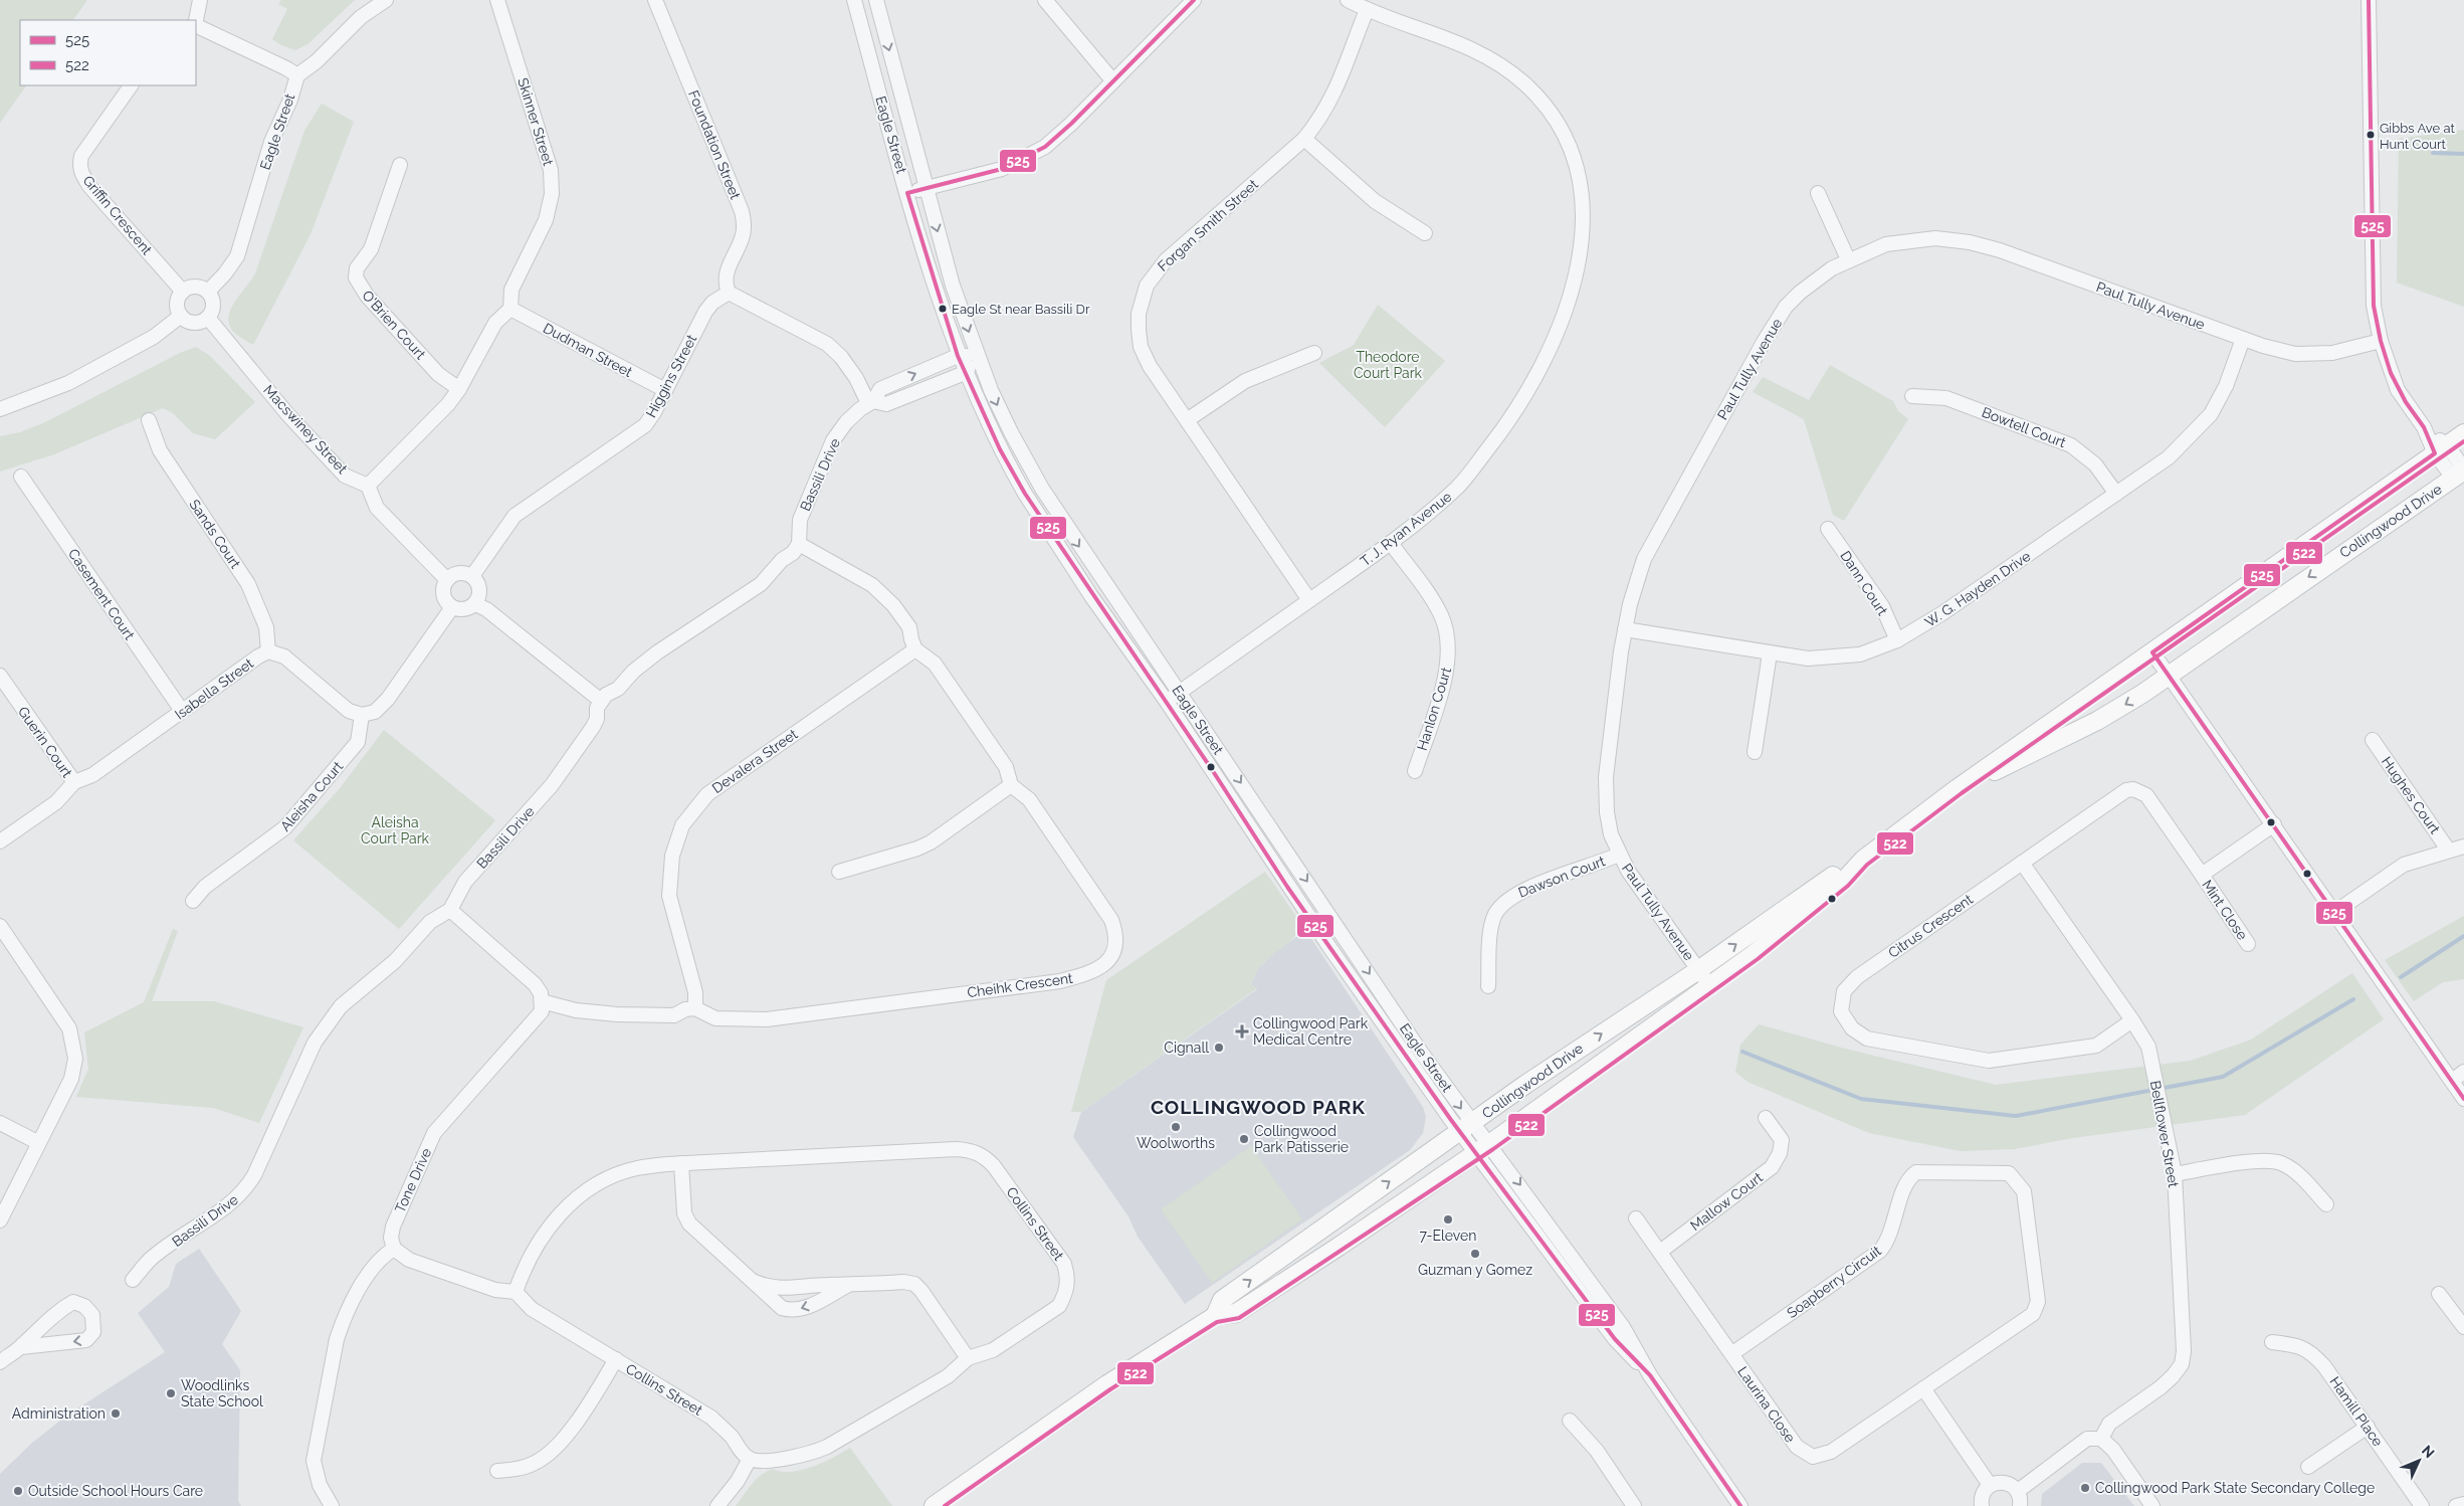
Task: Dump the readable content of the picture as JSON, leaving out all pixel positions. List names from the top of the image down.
{
  "streets": {
    "main road": ["Collingwood Drive"],
    "street": [
      "Skinner Street",
      "Eagle Street",
      "Foundation Street",
      "Griffin Crescent",
      "Forgan Smith Street",
      "Paul Tully Avenue",
      "O'Brien Court",
      "Dudman Street",
      "Higgins Street",
      "Bowtell Court",
      "Macswiney Street",
      "Bassili Drive",
      "T. J. Ryan Avenue",
      "Sands Court",
      "Dann Court",
      "W. G. Hayden Drive",
      "Casement Court",
      "Isabella Street",
      "Hanlon Court",
      "Guerin Court",
      "Devalera Street",
      "Hughes Court",
      "Aleisha Court",
      "Dawson Court",
      "Mint Close",
      "Citrus Crescent",
      "Cheihk Crescent",
      "Bellflower Street",
      "Tone Drive",
      "Mallow Court",
      "Collins Street",
      "Soapberry Circuit",
      "Laurina Close",
      "Hamill Place"
    ]
  },
  "crossings": [
    ["Skinner Street", "Dudman Street"],
    ["Eagle Street", "Griffin Crescent"],
    ["Eagle Street", "Macswiney Street"],
    ["Eagle Street", "Bassili Drive"],
    ["Eagle Street", "Collingwood Drive"],
    ["Eagle Street", "T. J. Ryan Avenue"],
    ["Foundation Street", "Higgins Street"],
    ["Griffin Crescent", "Macswiney Street"],
    ["Forgan Smith Street", "T. J. Ryan Avenue"],
    ["Paul Tully Avenue", "Collingwood Drive"],
    ["Paul Tully Avenue", "W. G. Hayden Drive"],
    ["Paul Tully Avenue", "Dawson Court"],
    ["Dudman Street", "Higgins Street"],
    ["Bowtell Court", "W. G. Hayden Drive"],
    ["T. J. Ryan Avenue", "Hanlon Court"],
    ["Sands Court", "Isabella Street"],
    ["Dann Court", "W. G. Hayden Drive"],
    ["Casement Court", "Isabella Street"],
    ["Isabella Street", "Guerin Court"],
    ["Isabella Street", "Aleisha Court"],
    ["Devalera Street", "Cheihk Crescent"],
    ["Mint Close", "Citrus Crescent"],
    ["Citrus Crescent", "Bellflower Street"],
    ["Mallow Court", "Laurina Close"],
    ["Soapberry Circuit", "Laurina Close"]
  ],
  "districts": ["COLLINGWOOD PARK"],
  "parks": ["Theodore Court Park", "Aleisha Court Park"],
  "places": {
    "other": [
      "Gibbs Ave at Hunt Court",
      "Eagle St near Bassili Dr",
      "Cignall",
      "Woolworths",
      "Collingwood Park Patisserie",
      "7-Eleven",
      "Guzman y Gomez",
      "Woodlinks State School",
      "Administration",
      "Collingwood Park State Secondary College",
      "Outside School Hours Care"
    ],
    "health": ["Collingwood Park Medical Centre"]
  },
  "lines": ["transit line 525", "transit line 522"],
  "legend": ["525", "522"],
  "north": "top right"
}
